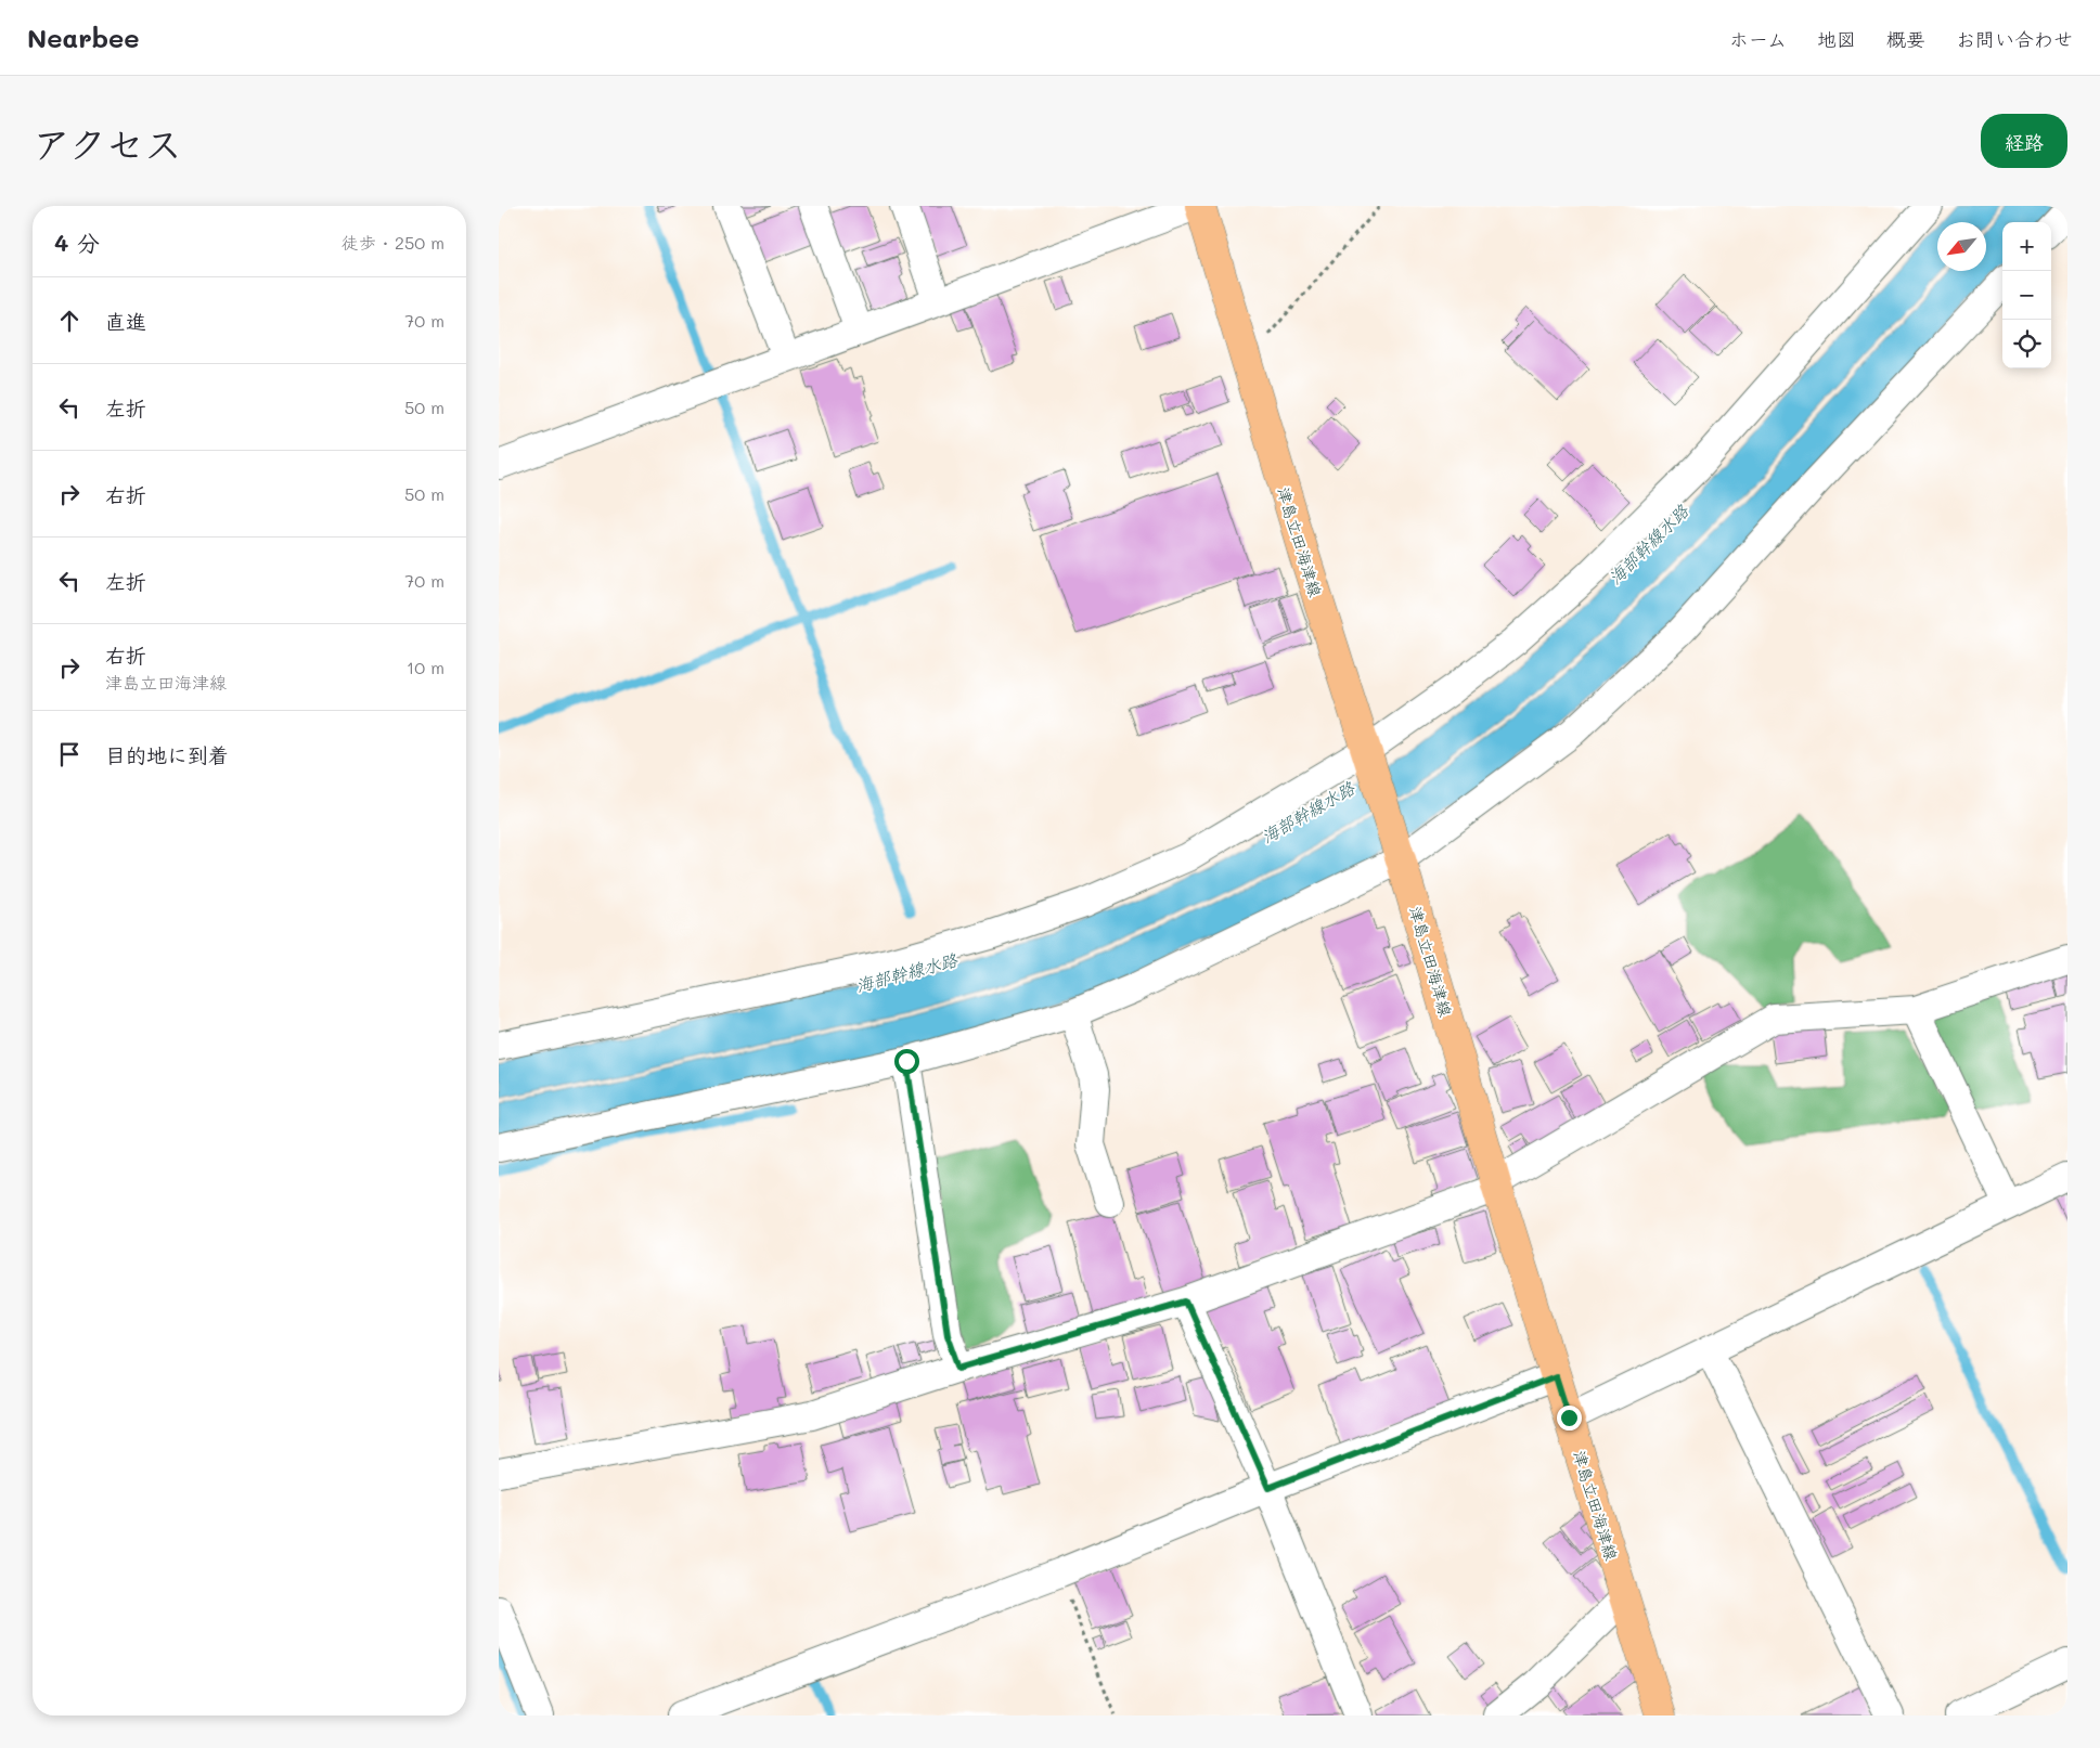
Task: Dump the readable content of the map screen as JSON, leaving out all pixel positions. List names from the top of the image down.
{
  "streets": {
    "main road": ["津島立田海津線"]
  },
  "water": ["海部幹線水路"],
  "north": "bottom left",
  "page": {
    "header": "Nearbee",
    "nav": [
      "ホーム",
      "地図",
      "概要",
      "お問い合わせ"
    ],
    "title": "アクセス",
    "buttons": "経路",
    "heading": ["4 分", "徒歩 · 250 m"],
    "map_buttons": ["+", "−"],
    "list": [
      ["直進", "70 m"],
      ["左折", "50 m"],
      ["右折", "50 m"],
      ["左折", "70 m"],
      ["右折", "津島立田海津線", "10 m"],
      "目的地に到着"
    ]
  }
}
